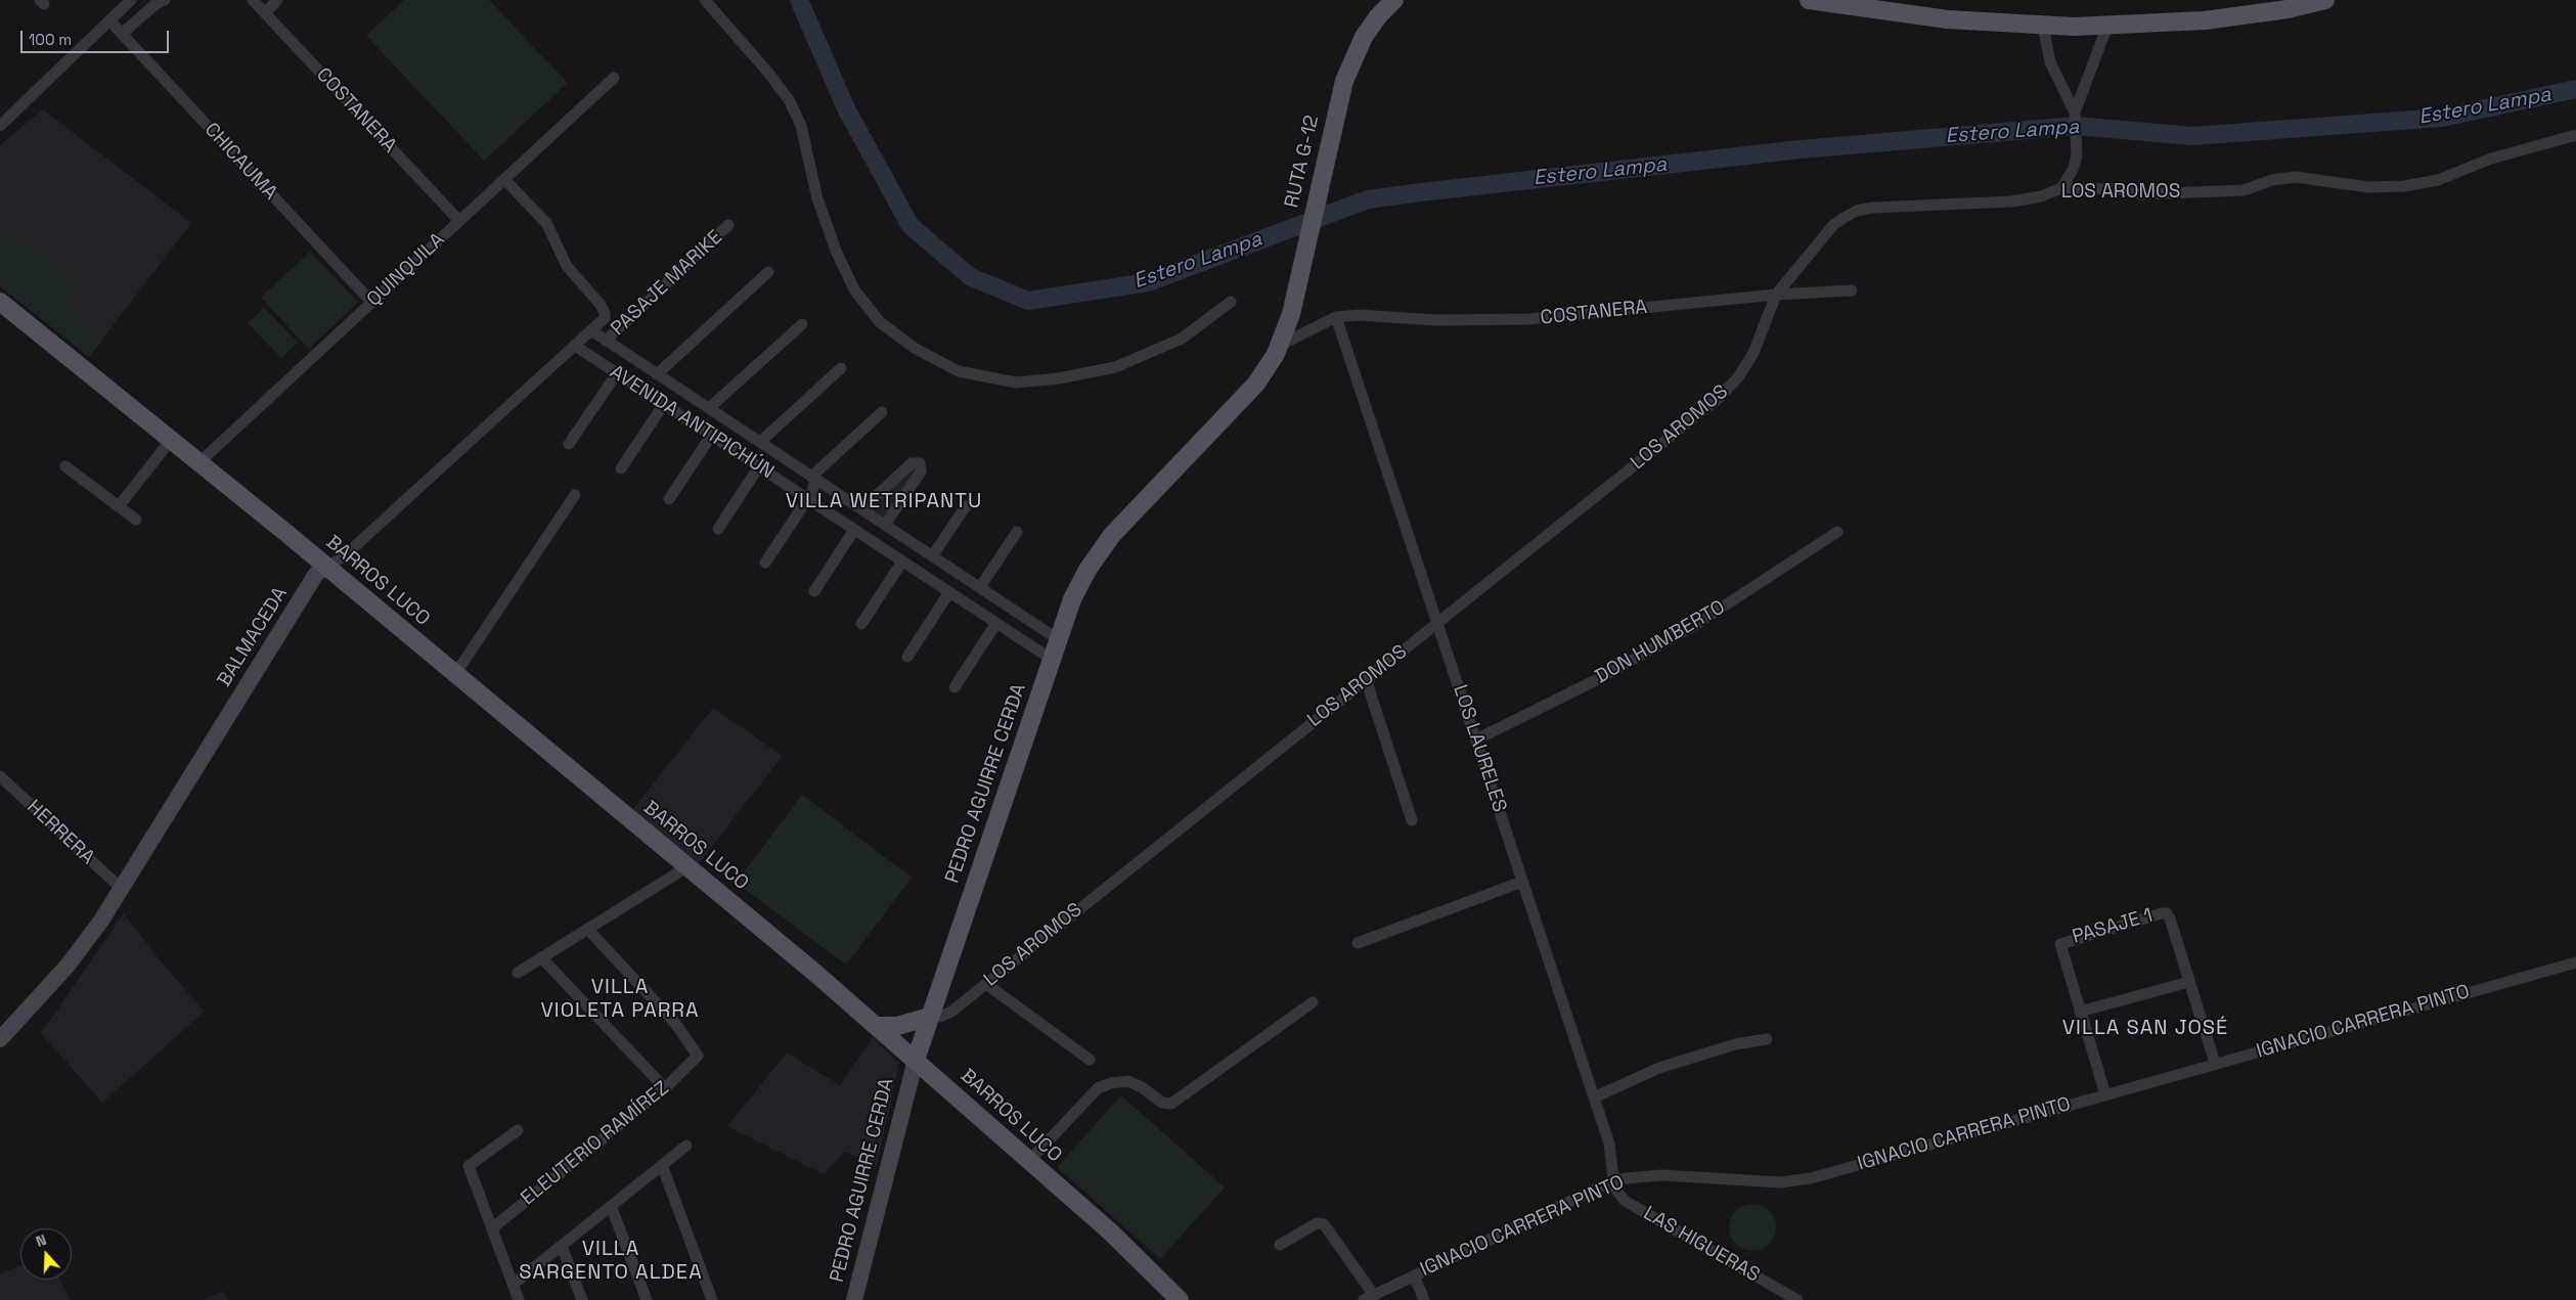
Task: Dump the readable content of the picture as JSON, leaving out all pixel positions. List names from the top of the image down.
{
  "streets": {
    "main road": ["RUTA G-12", "BARROS LUCO", "PEDRO AGUIRRE CERDA"],
    "street": [
      "COSTANERA",
      "CHICAUMA",
      "LOS AROMOS",
      "QUINQUILA",
      "PASAJE MARIKE",
      "AVENIDA ANTIPICHÚN",
      "BALMACEDA",
      "DON HUMBERTO",
      "LOS LAURELES",
      "HERRERA",
      "PASAJE 1",
      "IGNACIO CARRERA PINTO",
      "ELEUTERIO RAMÍREZ",
      "LAS HIGUERAS"
    ]
  },
  "crossings": [
    ["COSTANERA", "LOS AROMOS"],
    ["COSTANERA", "QUINQUILA"],
    ["COSTANERA", "LOS LAURELES"],
    ["CHICAUMA", "QUINQUILA"],
    ["RUTA G-12", "PEDRO AGUIRRE CERDA"],
    ["LOS AROMOS", "LOS LAURELES"],
    ["LOS AROMOS", "PEDRO AGUIRRE CERDA"],
    ["QUINQUILA", "BARROS LUCO"],
    ["QUINQUILA", "BALMACEDA"],
    ["PASAJE MARIKE", "AVENIDA ANTIPICHÚN"],
    ["AVENIDA ANTIPICHÚN", "BALMACEDA"],
    ["AVENIDA ANTIPICHÚN", "PEDRO AGUIRRE CERDA"],
    ["BARROS LUCO", "BALMACEDA"],
    ["BARROS LUCO", "PEDRO AGUIRRE CERDA"],
    ["BALMACEDA", "HERRERA"],
    ["DON HUMBERTO", "LOS LAURELES"],
    ["LOS LAURELES", "IGNACIO CARRERA PINTO"],
    ["LOS LAURELES", "LAS HIGUERAS"],
    ["IGNACIO CARRERA PINTO", "LAS HIGUERAS"]
  ],
  "districts": [
    "VILLA WETRIPANTU",
    "VILLA VIOLETA PARRA",
    "VILLA SAN JOSÉ",
    "VILLA SARGENTO ALDEA"
  ],
  "water": ["Estero Lampa"],
  "scale_bar": "100 m",
  "north": "top"
}
